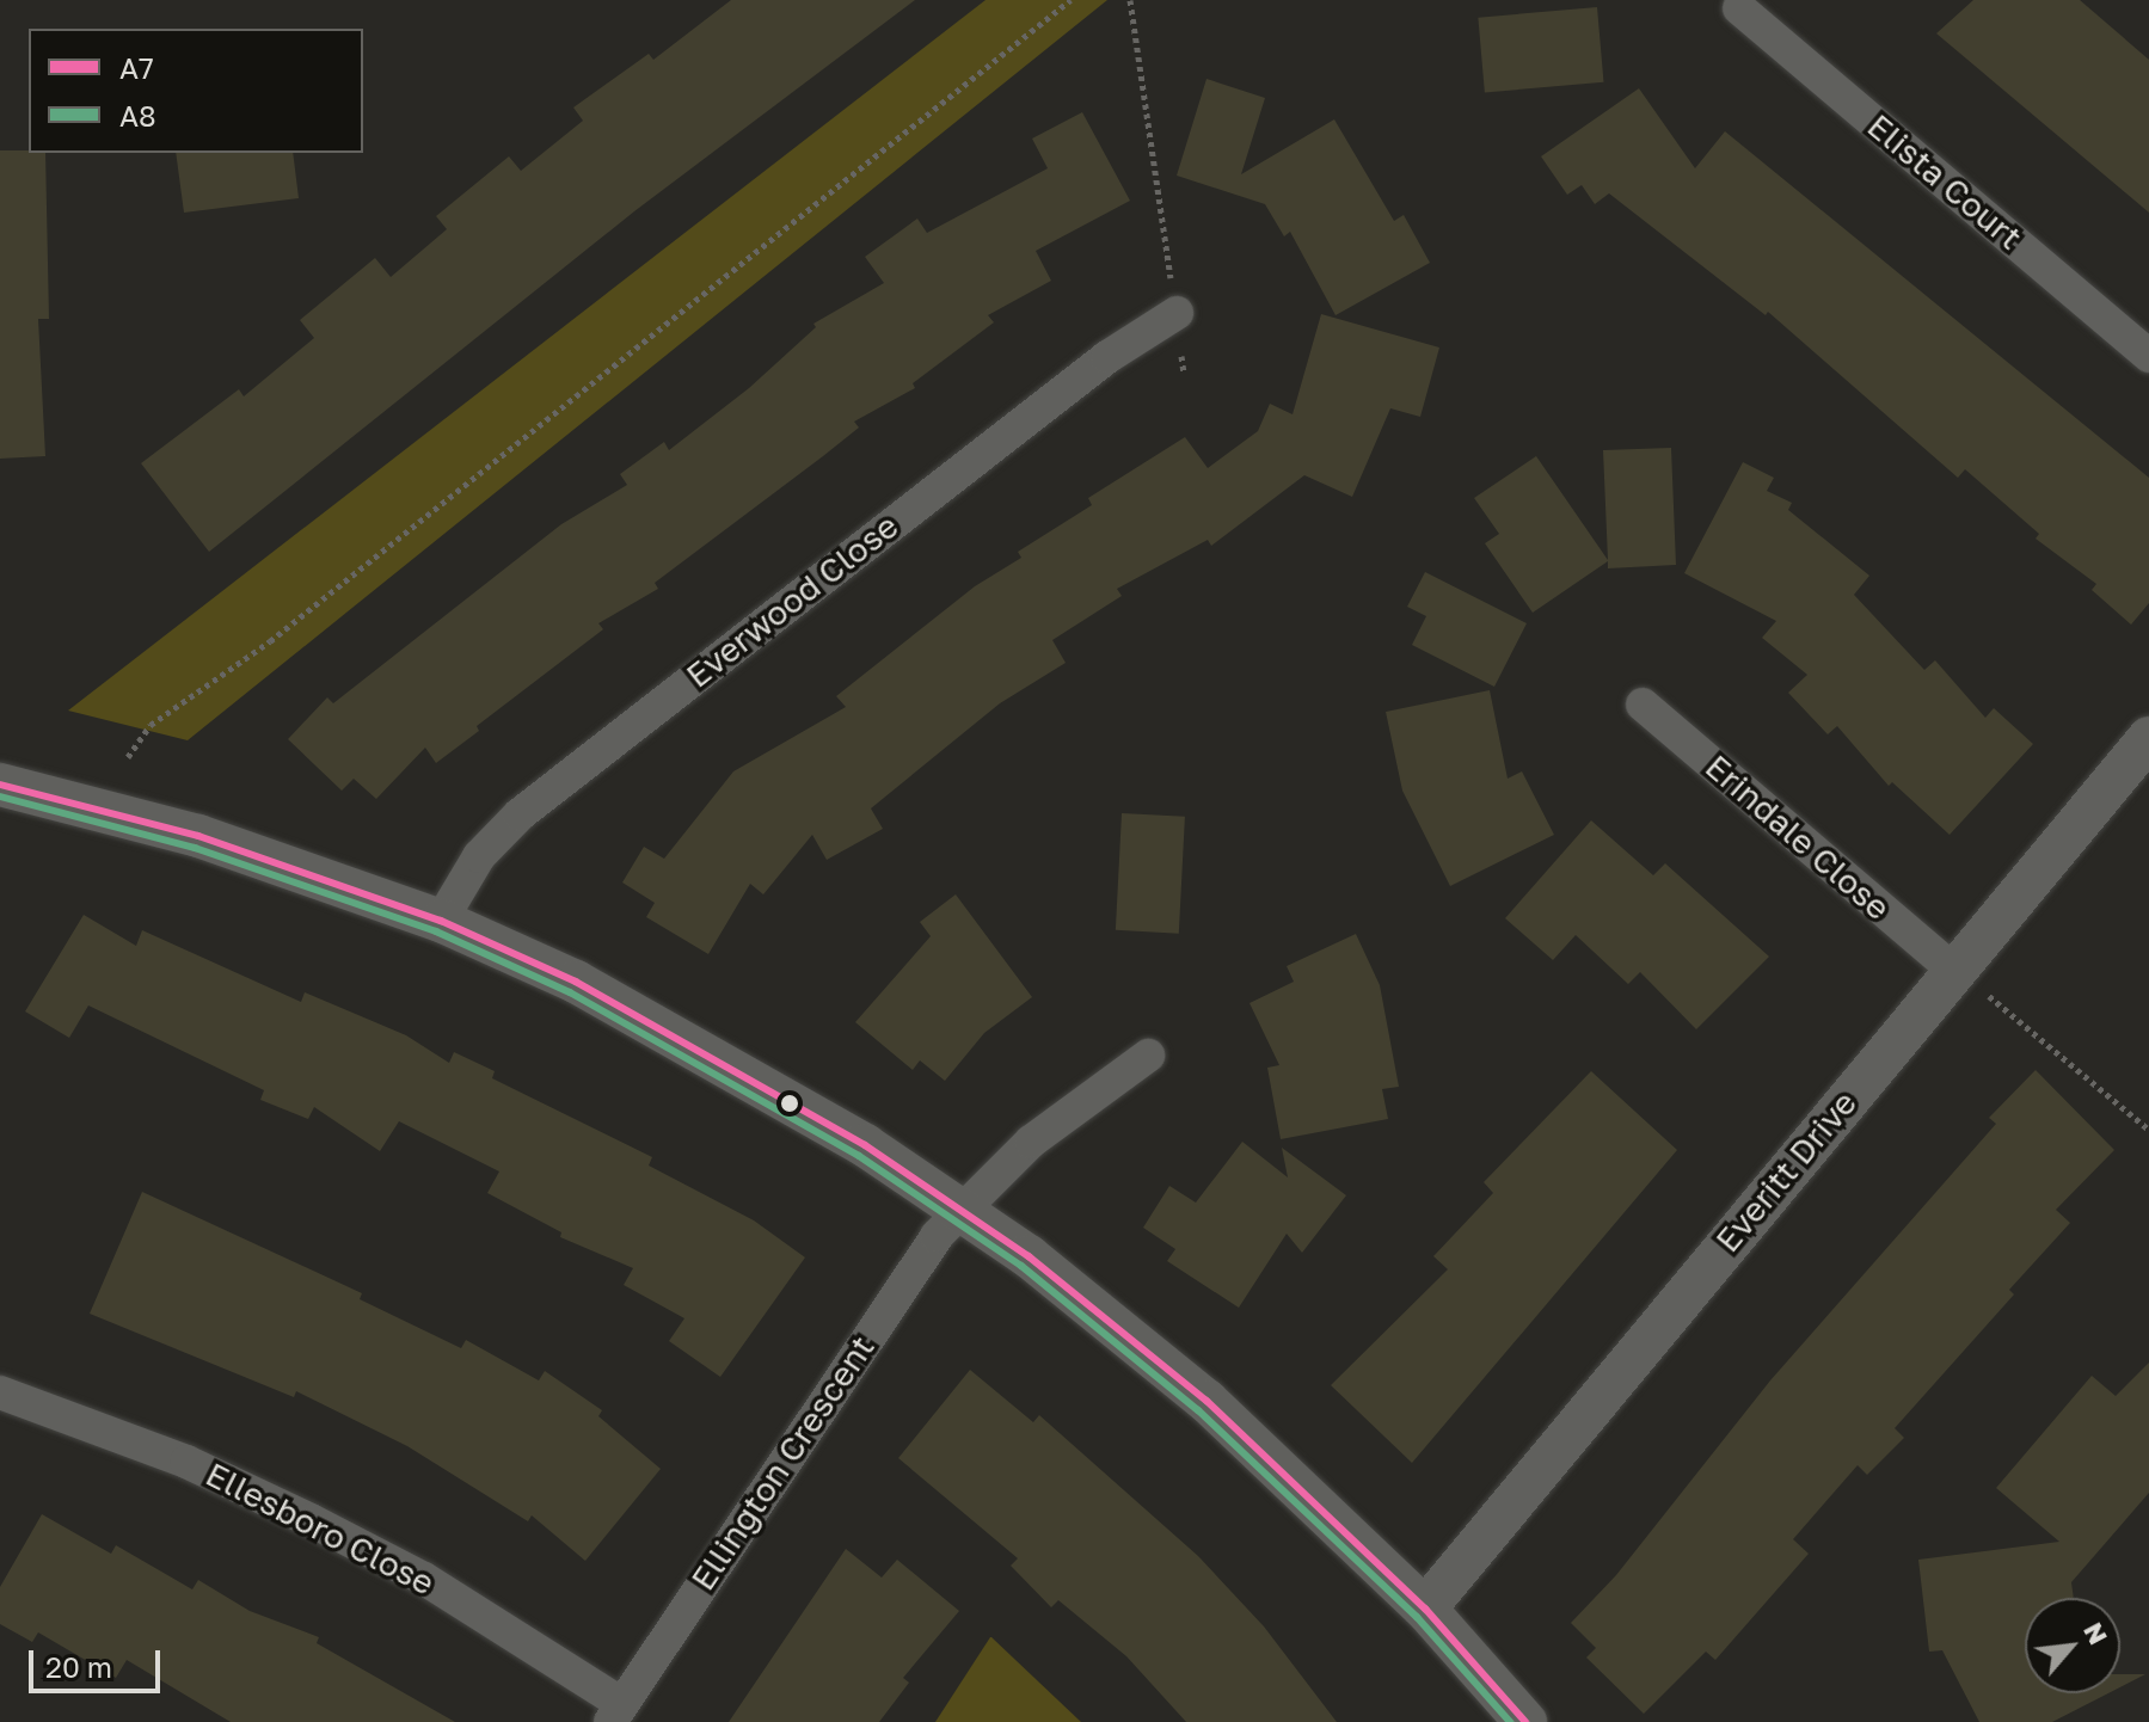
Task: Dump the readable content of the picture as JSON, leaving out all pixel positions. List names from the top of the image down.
{
  "streets": {
    "street": [
      "Elista Court",
      "Everwood Close",
      "Erindale Close",
      "Everitt Drive",
      "Ellington Crescent",
      "Ellesboro Close"
    ]
  },
  "crossings": [
    ["Erindale Close", "Everitt Drive"],
    ["Ellington Crescent", "Ellesboro Close"]
  ],
  "lines": ["transit line A7", "transit line A8"],
  "legend": ["A7", "A8"],
  "scale_bar": "20 m",
  "north": "top right"
}
